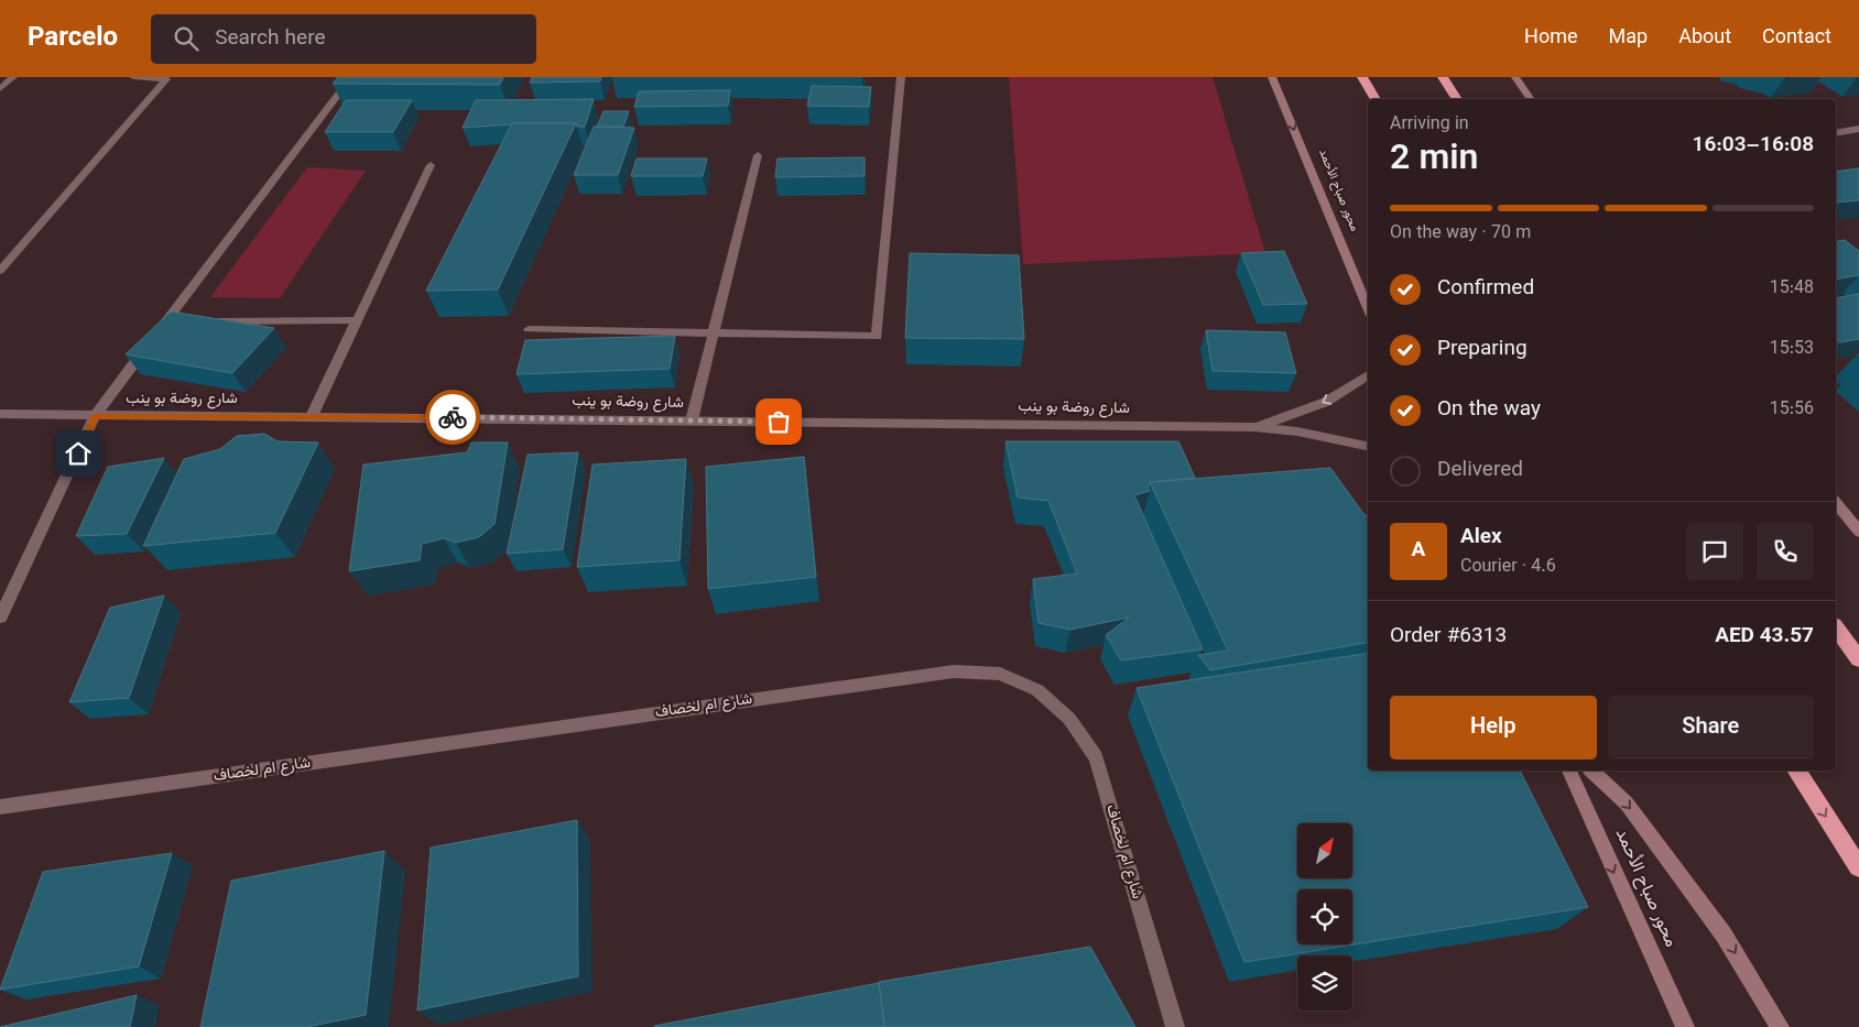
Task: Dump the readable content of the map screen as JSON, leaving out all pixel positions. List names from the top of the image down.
{
  "streets": {
    "street": ["محور صباح الأحمد", "شارع روضة بو ينب", "شارع ام لخصاف"]
  },
  "north": "top right",
  "page": {
    "header": "Parcelo",
    "search": "Search here",
    "nav": [
      "Home",
      "Map",
      "About",
      "Contact"
    ],
    "heading": ["2 min", "Arriving in", "16:03–16:08"],
    "panel": [
      "Alex",
      "Courier · 4.6",
      "Order #6313",
      "AED 43.57"
    ],
    "bar": "On the way · 70 m",
    "list": [
      ["Confirmed", "15:48"],
      ["Preparing", "15:53"],
      ["On the way", "15:56"],
      "Delivered"
    ],
    "round": "A",
    "buttons": ["Help", "Share"]
  }
}
